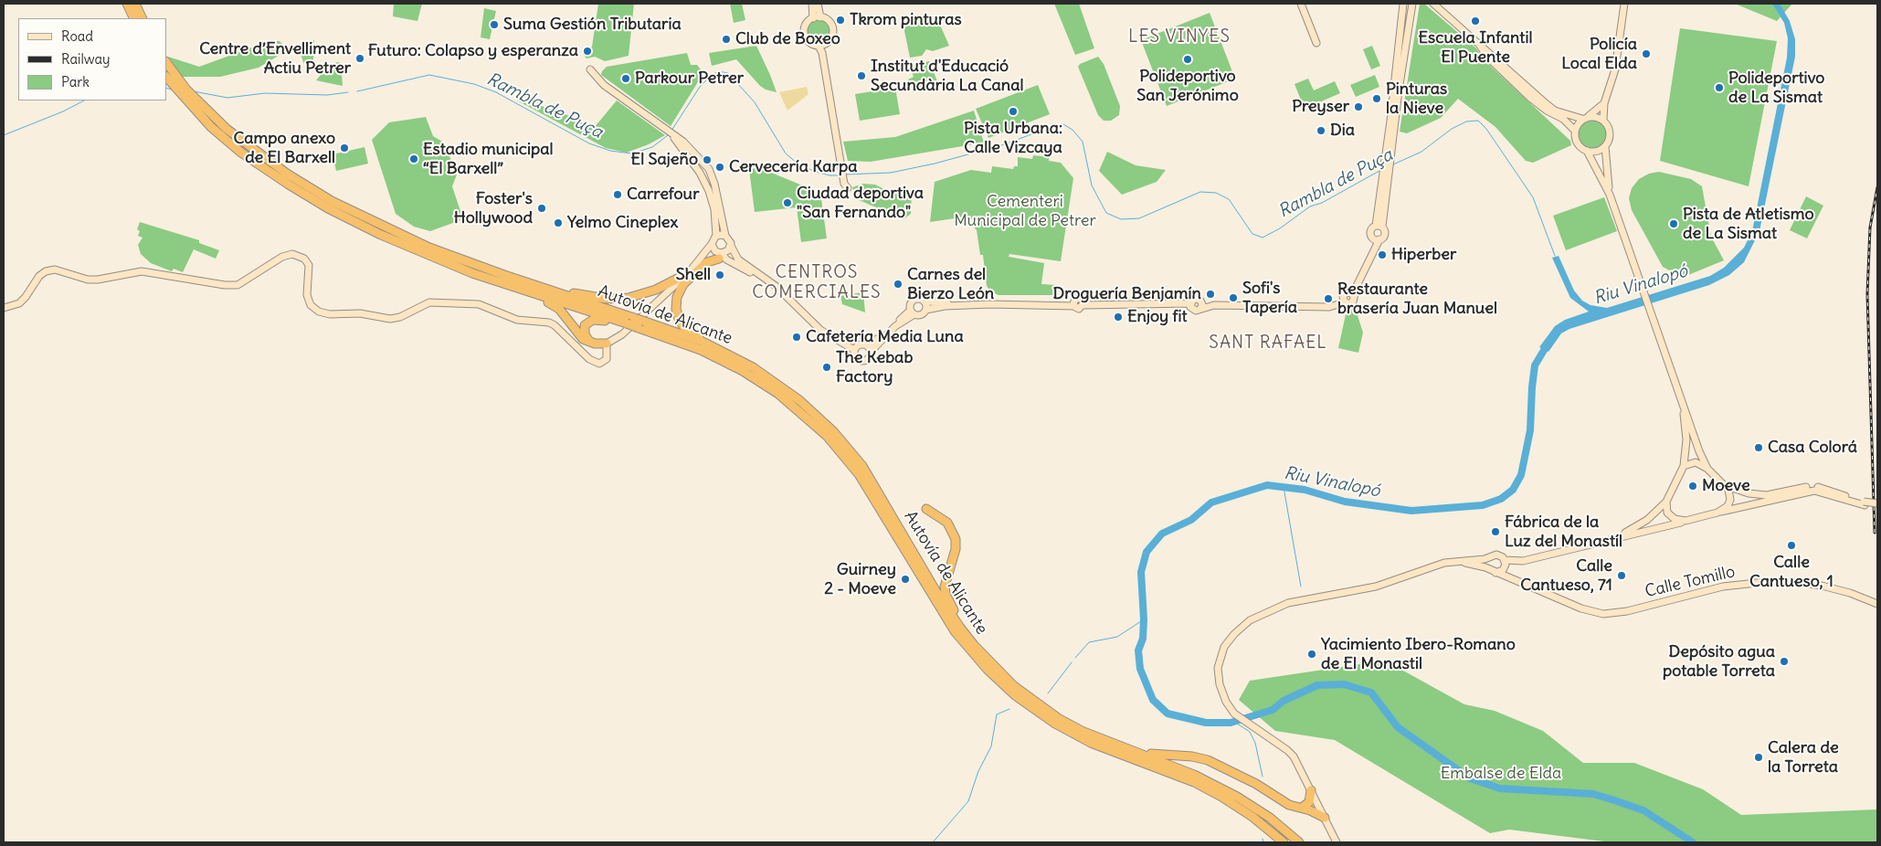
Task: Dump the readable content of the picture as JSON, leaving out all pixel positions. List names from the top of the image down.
{
  "streets": {
    "highway": ["Autovía de Alicante"],
    "street": ["Calle Tomillo"]
  },
  "districts": ["LES VINYES", "CENTROS COMERCIALES", "SANT RAFAEL"],
  "water": ["Rambla de Puça", "Riu Vinalopó"],
  "parks": ["Cementeri Municipal de Petrer", "Embalse de Elda"],
  "places": [
    "Tkrom pinturas",
    "Escuela Infantil El Puente",
    "Suma Gestión Tributaria",
    "Club de Boxeo",
    "Futuro: Colapso y esperanza",
    "Policía Local Elda",
    "Centre d’Envelliment Actiu Petrer",
    "Polideportivo San Jerónimo",
    "Institut d'Educació Secundària La Canal",
    "Parkour Petrer",
    "Polideportivo de La Sismat",
    "Pinturas la Nieve",
    "Preyser",
    "Pista Urbana: Calle Vizcaya",
    "Dia",
    "Campo anexo de El Barxell",
    "Estadio municipal “El Barxell”",
    "El Sajeño",
    "Cervecería Karpa",
    "Carrefour",
    "Ciudad deportiva \"San Fernando\"",
    "Foster's Hollywood",
    "Yelmo Cineplex",
    "Pista de Atletismo de La Sismat",
    "Hiperber",
    "Shell",
    "Carnes del Bierzo León",
    "Droguería Benjamín",
    "Sofi's Tapería",
    "Restaurante brasería Juan Manuel",
    "Enjoy fit",
    "Cafetería Media Luna",
    "The Kebab Factory",
    "Casa Colorá",
    "Moeve",
    "Fábrica de la Luz del Monastíl",
    "Calle Cantueso, 1",
    "Calle Cantueso, 71",
    "Guirney 2 - Moeve",
    "Yacimiento Ibero-Romano de El Monastil",
    "Depósito agua potable Torreta",
    "Calera de la Torreta"
  ],
  "legend": ["Road", "Railway", "Park"]
}
